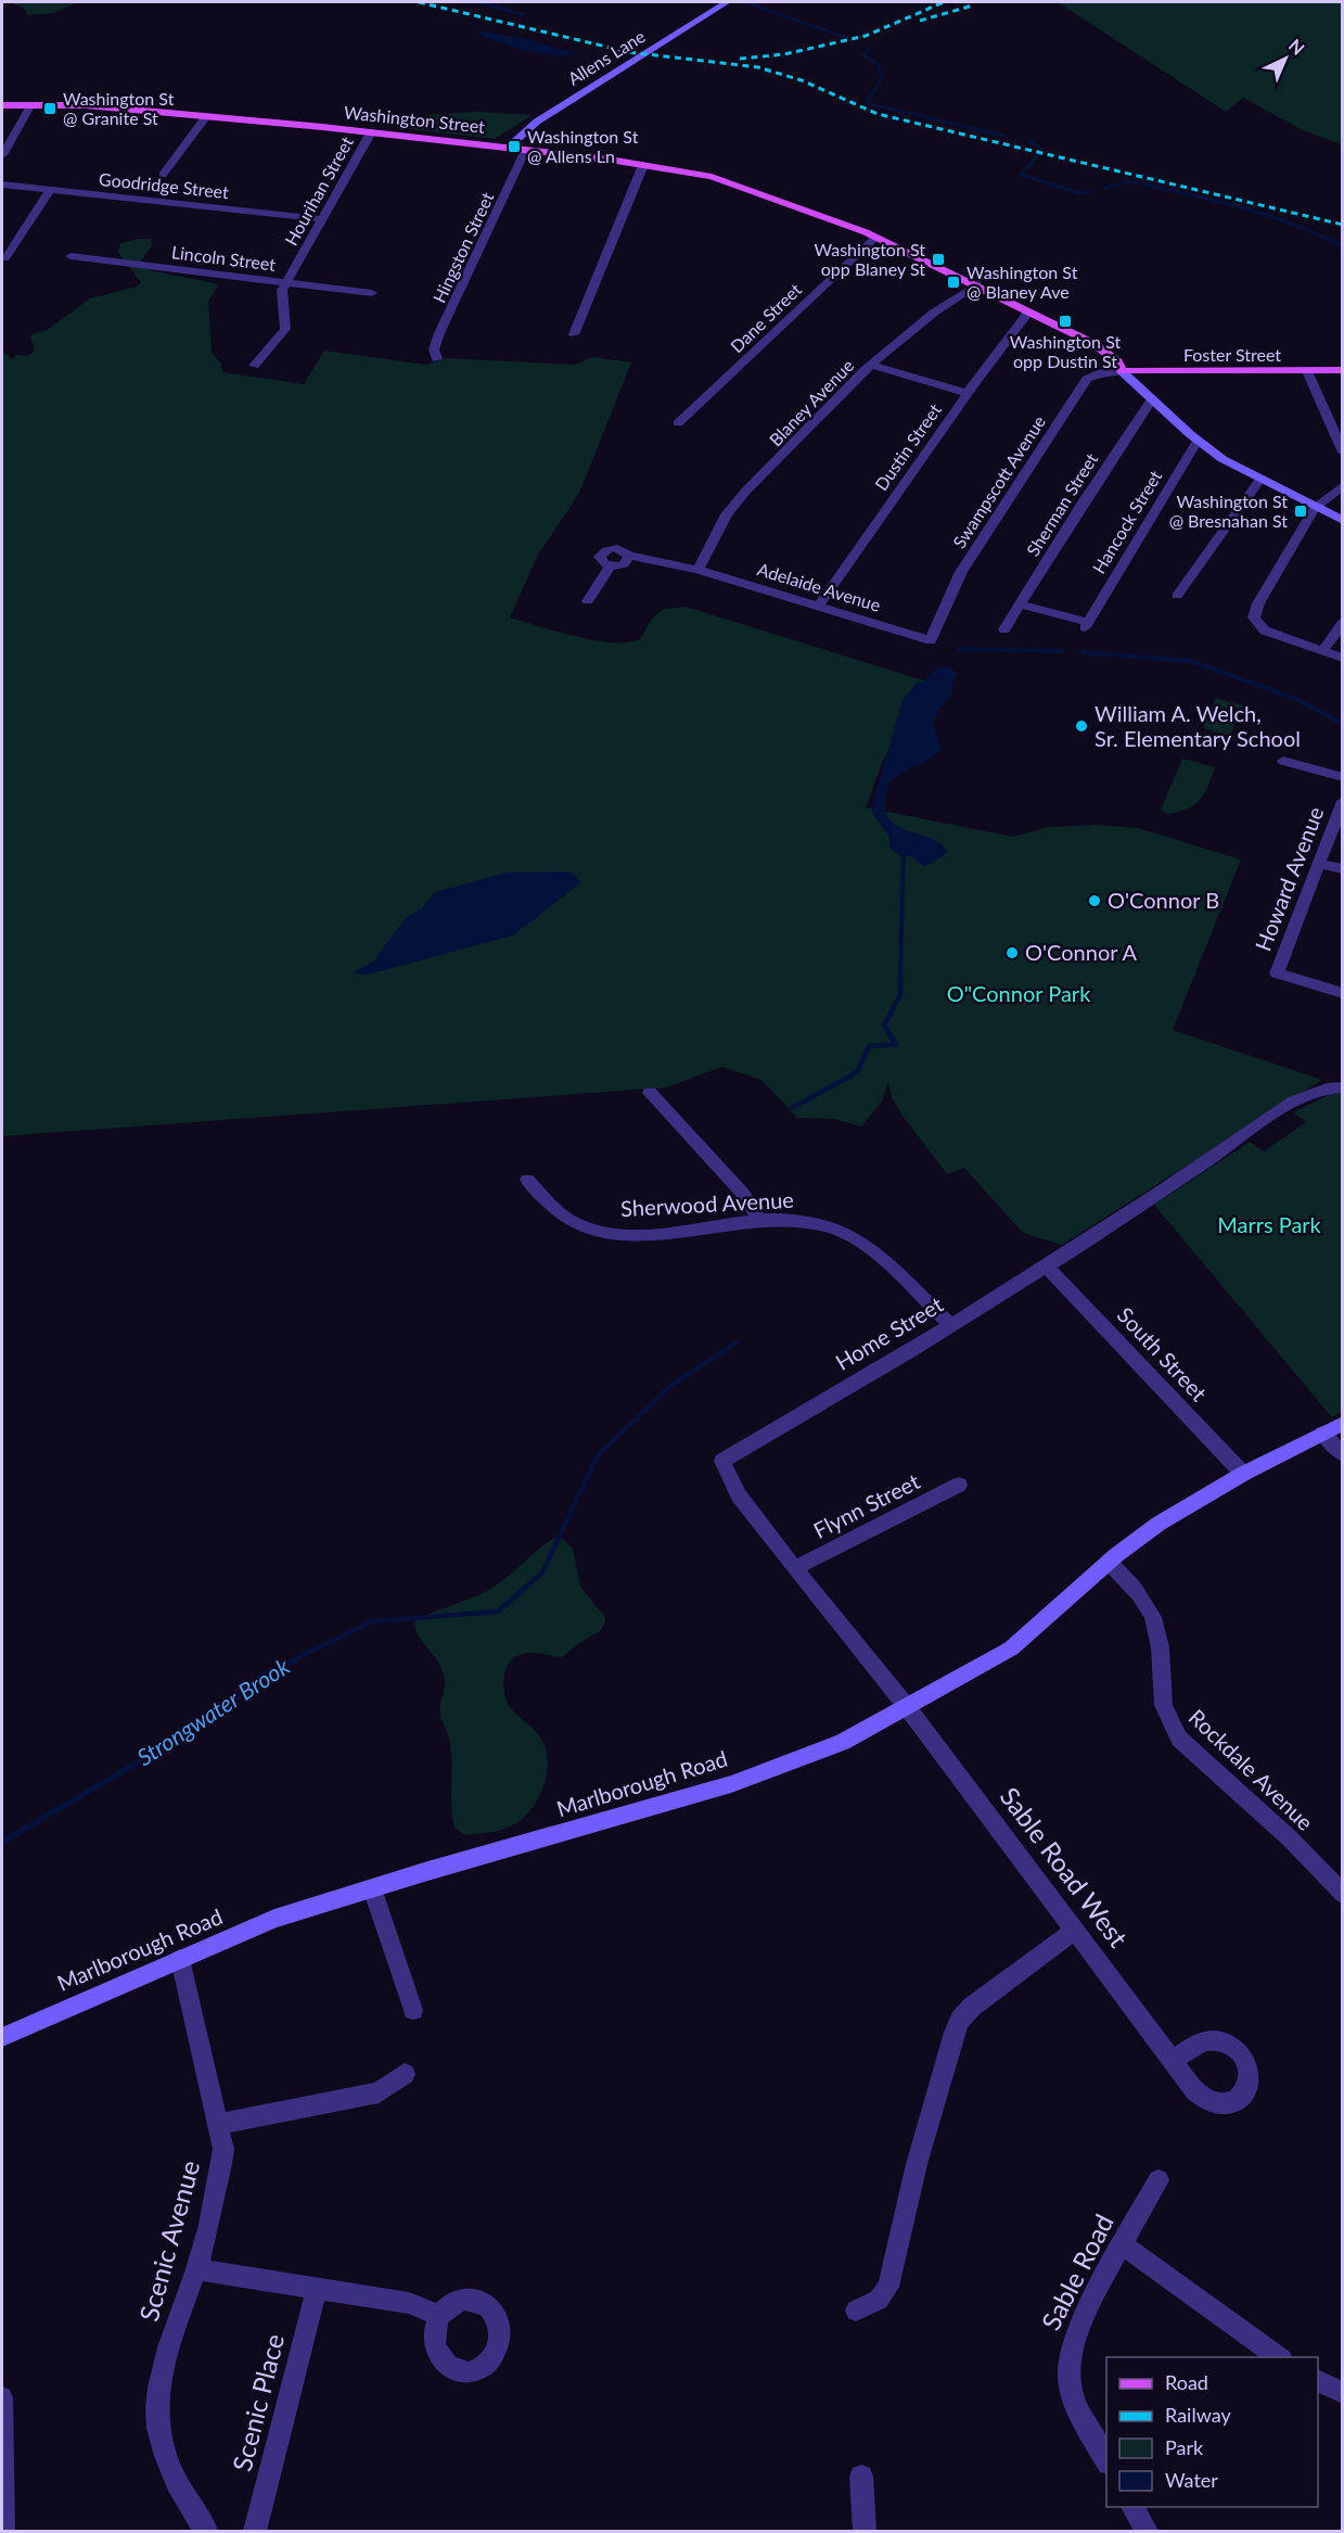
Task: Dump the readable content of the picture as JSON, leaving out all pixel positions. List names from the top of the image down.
{
  "streets": {
    "main road": ["Washington Street", "Foster Street"],
    "street": [
      "Allens Lane",
      "Goodridge Street",
      "Hourihan Street",
      "Hingston Street",
      "Lincoln Street",
      "Dane Street",
      "Blaney Avenue",
      "Dustin Street",
      "Swampscott Avenue",
      "Sherman Street",
      "Hancock Street",
      "Adelaide Avenue",
      "Howard Avenue",
      "Sherwood Avenue",
      "Home Street",
      "South Street",
      "Flynn Street",
      "Rockdale Avenue",
      "Marlborough Road",
      "Sable Road West",
      "Scenic Avenue",
      "Sable Road",
      "Scenic Place"
    ]
  },
  "crossings": [
    ["Allens Lane", "Washington Street"],
    ["Washington Street", "Hourihan Street"],
    ["Washington Street", "Hingston Street"],
    ["Washington Street", "Dane Street"],
    ["Washington Street", "Foster Street"],
    ["Washington Street", "Blaney Avenue"],
    ["Washington Street", "Dustin Street"],
    ["Washington Street", "Swampscott Avenue"],
    ["Washington Street", "Sherman Street"],
    ["Washington Street", "Hancock Street"],
    ["Goodridge Street", "Hourihan Street"],
    ["Hourihan Street", "Lincoln Street"],
    ["Foster Street", "Swampscott Avenue"],
    ["Blaney Avenue", "Adelaide Avenue"],
    ["Dustin Street", "Adelaide Avenue"],
    ["Swampscott Avenue", "Adelaide Avenue"],
    ["Sherman Street", "Hancock Street"],
    ["Sherwood Avenue", "Home Street"],
    ["Home Street", "South Street"],
    ["Home Street", "Flynn Street"],
    ["Home Street", "Marlborough Road"],
    ["Home Street", "Sable Road West"],
    ["South Street", "Marlborough Road"],
    ["Rockdale Avenue", "Marlborough Road"],
    ["Marlborough Road", "Sable Road West"],
    ["Marlborough Road", "Scenic Avenue"]
  ],
  "water": ["Strongwater Brook"],
  "parks": ["O\"Connor Park", "Marrs Park"],
  "places": {
    "transit": [
      "Washington St @ Granite St",
      "Washington St @ Allens Ln",
      "Washington St opp Blaney St",
      "Washington St @ Blaney Ave",
      "Washington St opp Dustin St",
      "Washington St @ Bresnahan St"
    ],
    "other": ["William A. Welch, Sr. Elementary School", "O'Connor B", "O'Connor A"]
  },
  "legend": [
    "Road",
    "Railway",
    "Park",
    "Water"
  ],
  "north": "top right"
}
